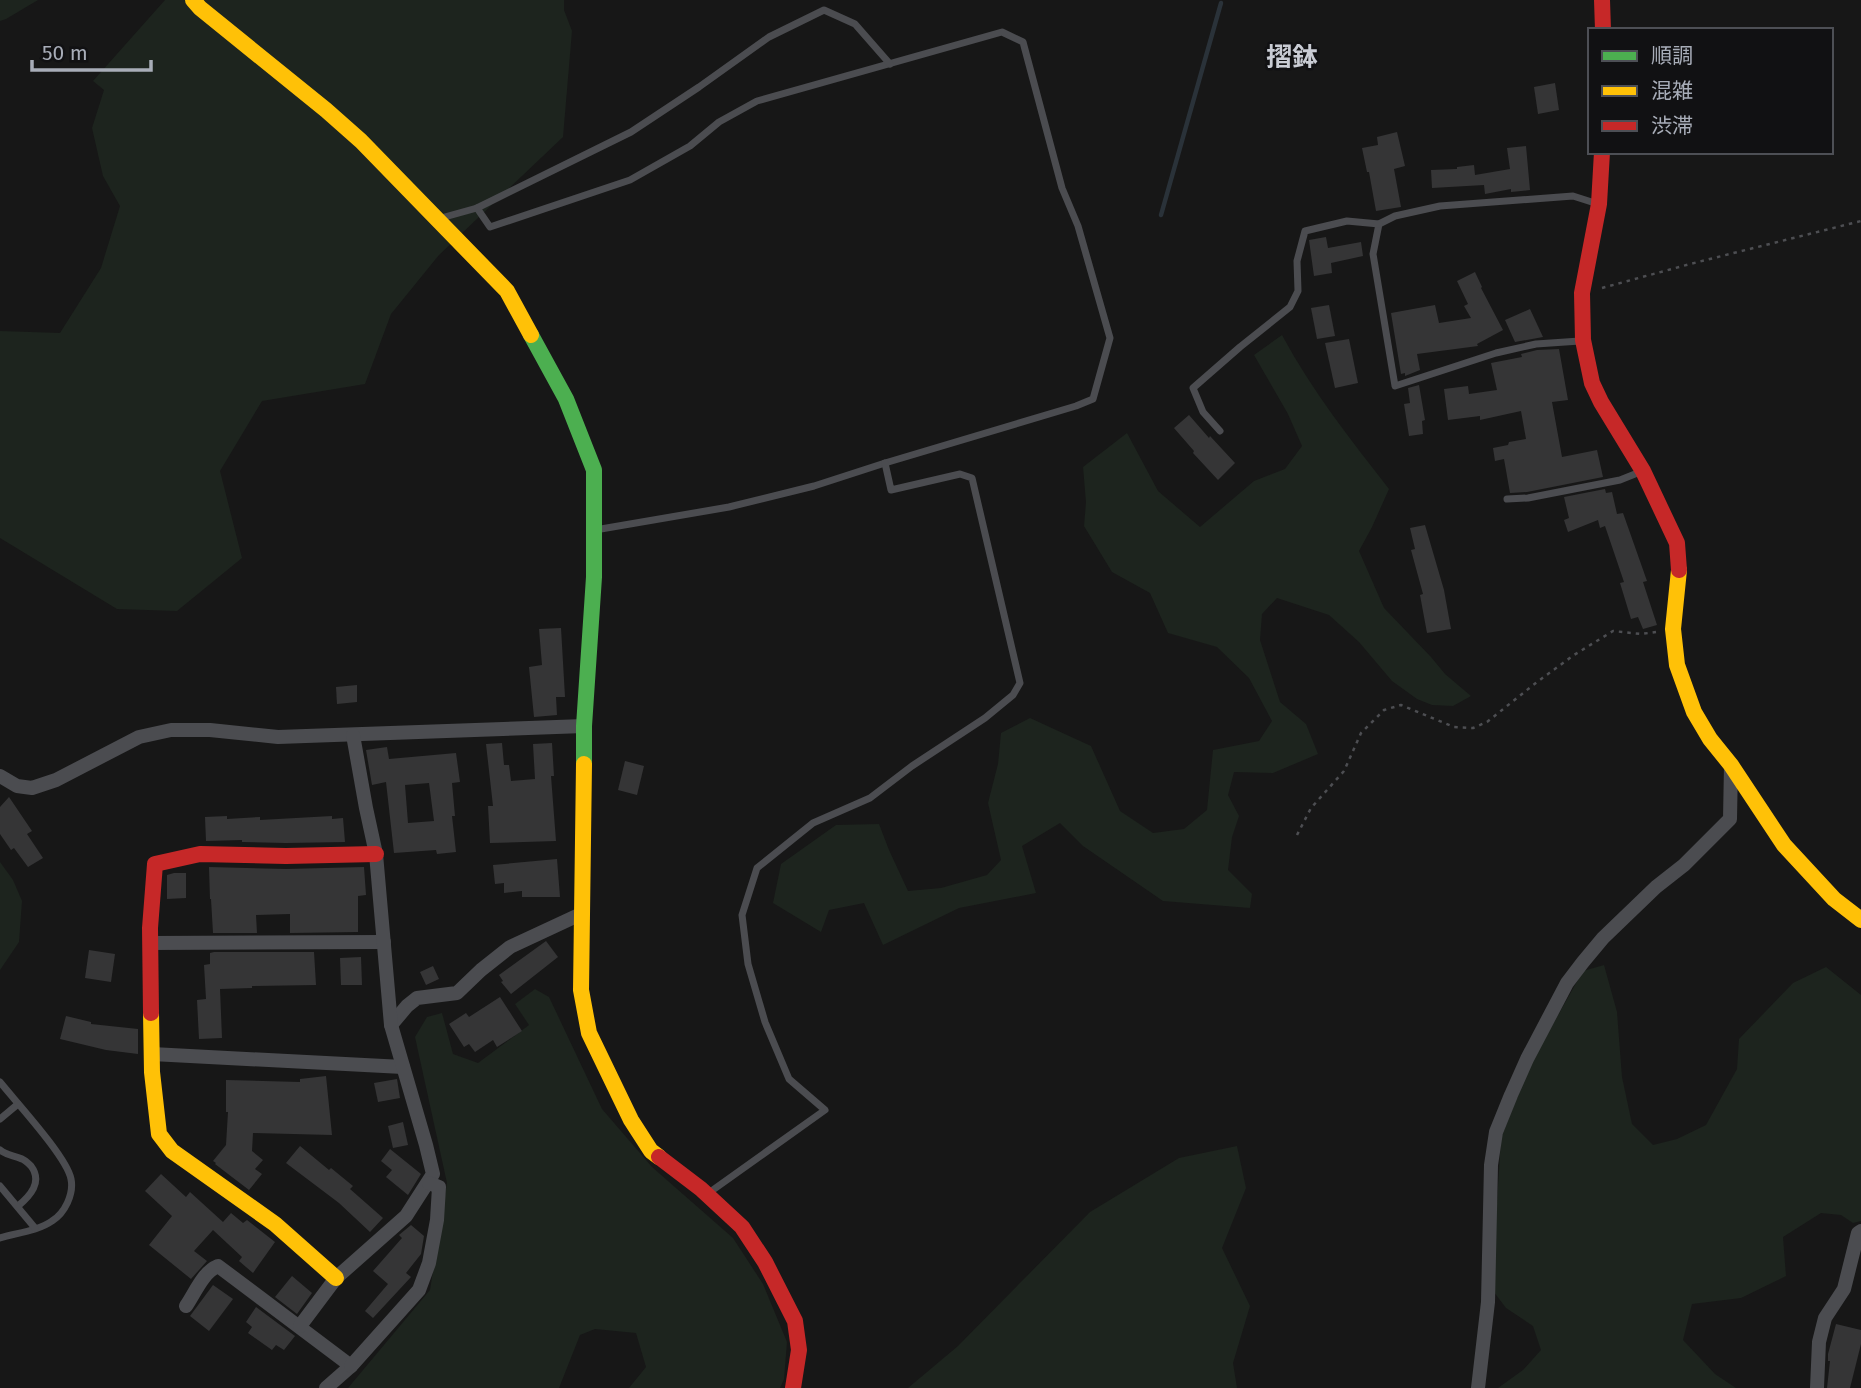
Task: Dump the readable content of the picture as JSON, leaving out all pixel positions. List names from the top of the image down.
{
  "districts": ["摺鉢"],
  "legend": ["順調", "混雑", "渋滞"],
  "scale_bar": "50 m"
}
